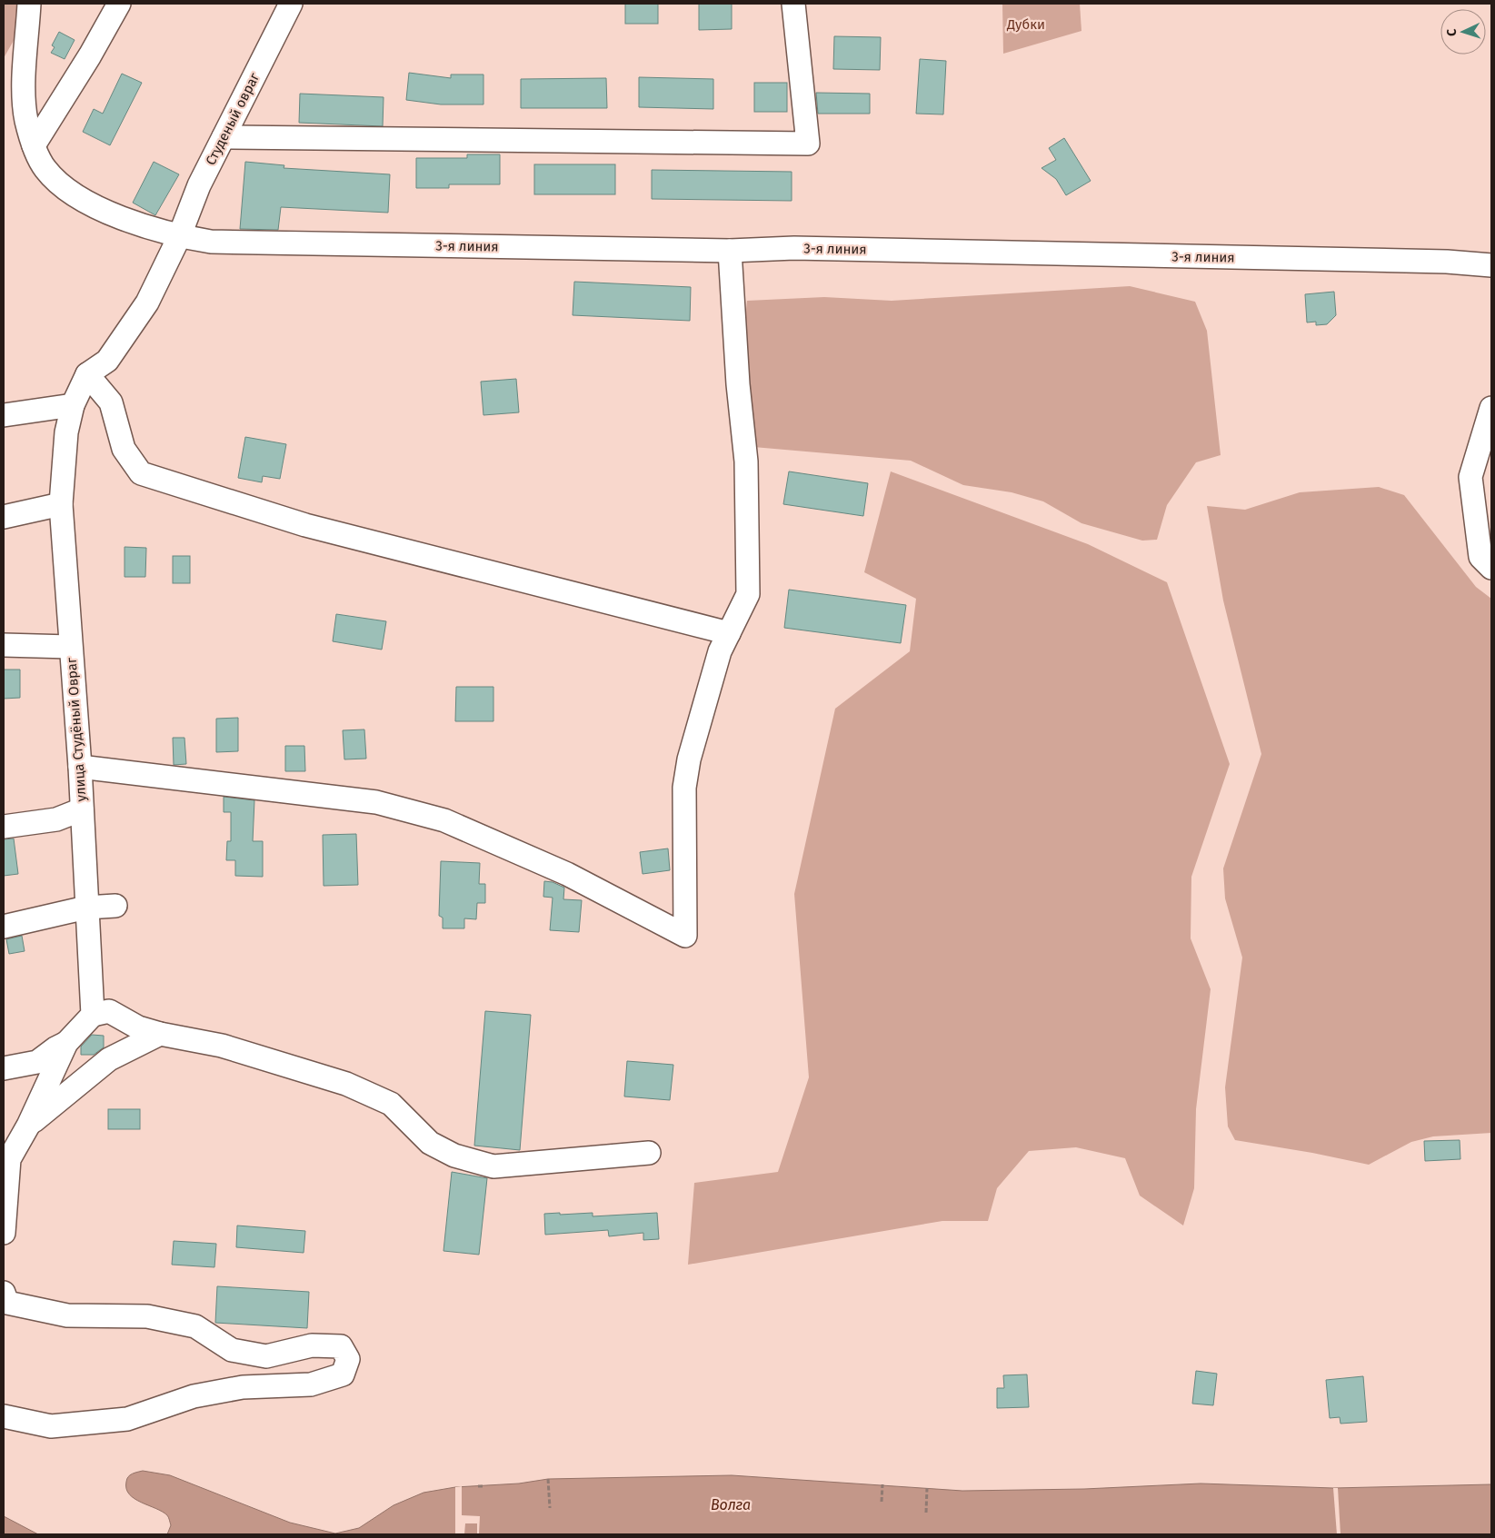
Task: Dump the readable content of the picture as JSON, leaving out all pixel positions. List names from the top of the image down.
{
  "streets": {
    "street": ["Студеный овраг", "3-я линия", "улица Студёный Овраг"]
  },
  "crossings": [
    ["Студеный овраг", "3-я линия"]
  ],
  "water": ["Волга"],
  "parks": ["Дубки"],
  "north": "left"
}
